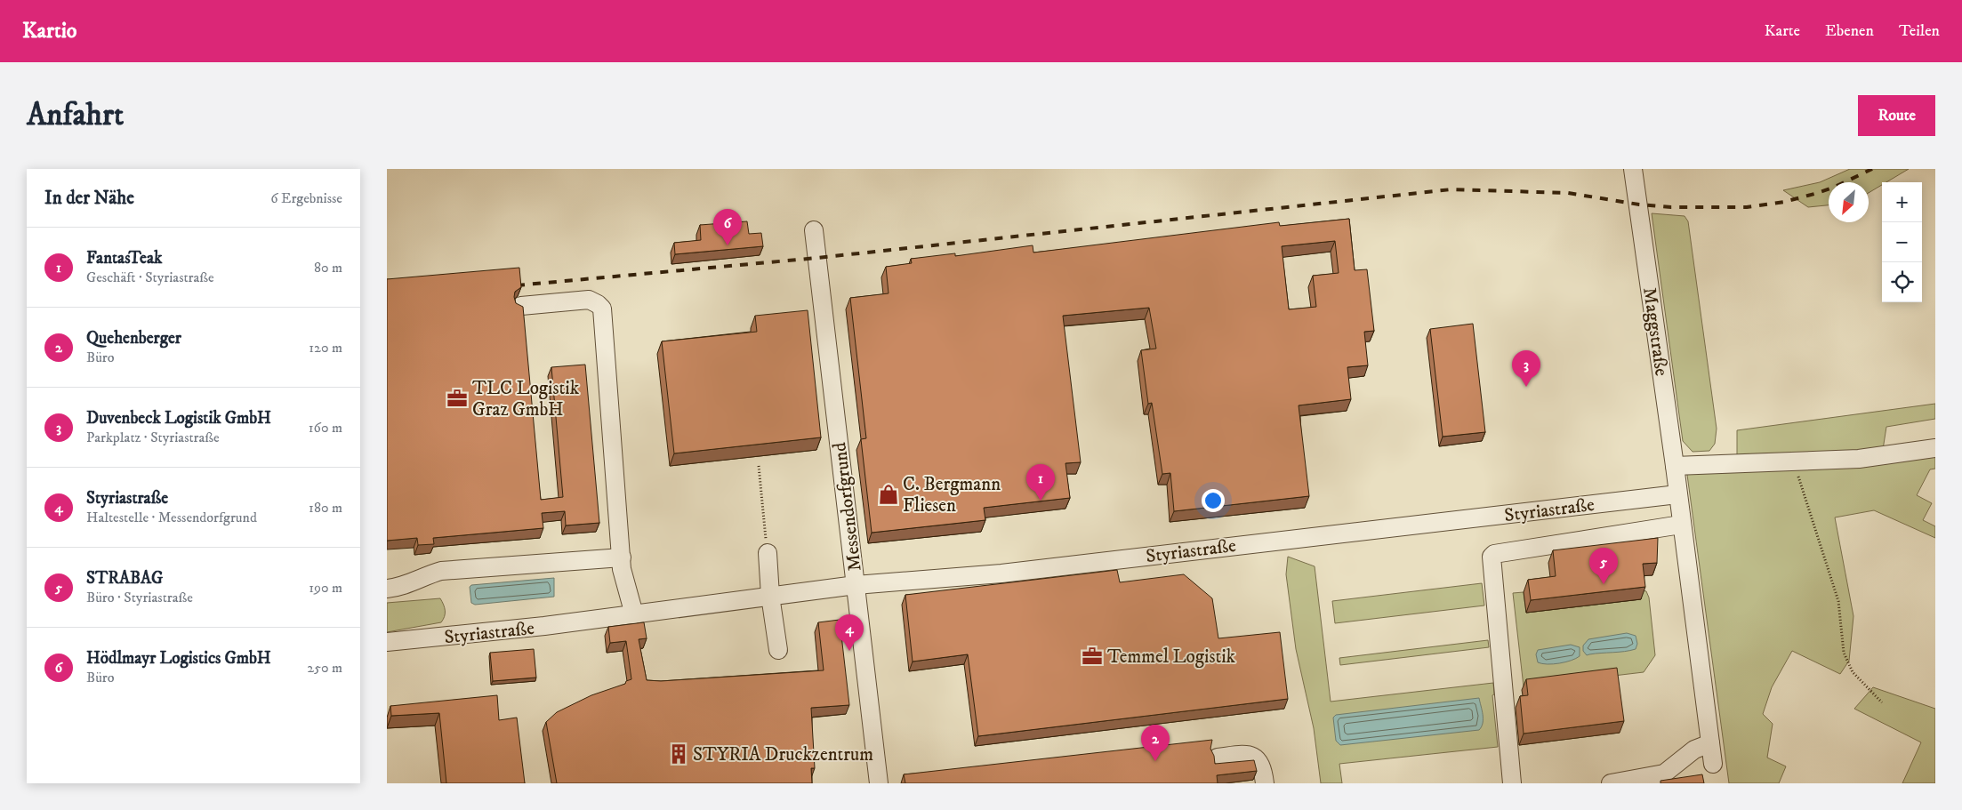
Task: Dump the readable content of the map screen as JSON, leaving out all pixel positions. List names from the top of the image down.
{
  "streets": {
    "street": ["Maggstraße", "Messendorfgrund", "Styriastraße"]
  },
  "crossings": [
    ["Maggstraße", "Styriastraße"],
    ["Messendorfgrund", "Styriastraße"]
  ],
  "places": {
    "office": ["TLC Logistik Graz GmbH", "Temmel Logistik"],
    "shop": ["C. Bergmann Fliesen"],
    "building": ["STYRIA Druckzentrum"]
  },
  "north": "bottom left",
  "page": {
    "header": "Kartio",
    "nav": ["Karte", "Ebenen", "Teilen"],
    "buttons": "Route",
    "title": "Anfahrt",
    "heading": ["In der Nähe", "6 Ergebnisse"],
    "map_buttons": ["+", "−"],
    "pins": [
      "6",
      "3",
      "1",
      "5",
      "4",
      "2"
    ],
    "list": [
      {
        "mark": "1",
        "name": "FantasTeak",
        "note": "Geschäft · Styriastraße",
        "value": "80 m"
      },
      {
        "mark": "2",
        "name": "Quehenberger",
        "note": "Büro",
        "value": "120 m"
      },
      {
        "mark": "3",
        "name": "Duvenbeck Logistik GmbH",
        "note": "Parkplatz · Styriastraße",
        "value": "160 m"
      },
      {
        "mark": "4",
        "name": "Styriastraße",
        "note": "Haltestelle · Messendorfgrund",
        "value": "180 m"
      },
      {
        "mark": "5",
        "name": "STRABAG",
        "note": "Büro · Styriastraße",
        "value": "190 m"
      },
      {
        "mark": "6",
        "name": "Hödlmayr Logistics GmbH",
        "note": "Büro",
        "value": "250 m"
      }
    ]
  }
}
